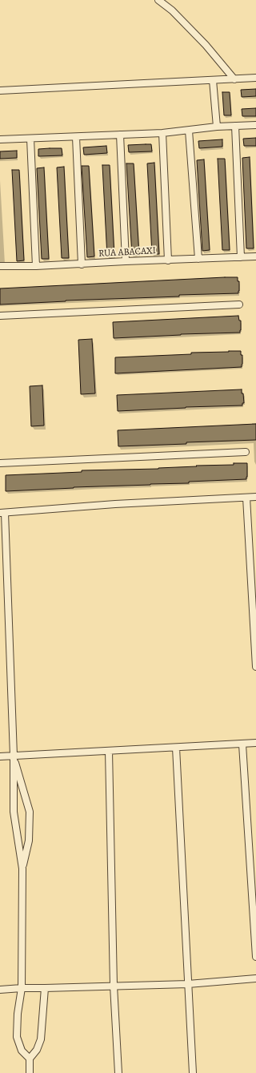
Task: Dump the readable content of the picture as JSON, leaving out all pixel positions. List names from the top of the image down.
{
  "streets": {
    "street": ["RUA ABACAXI"]
  }
}
